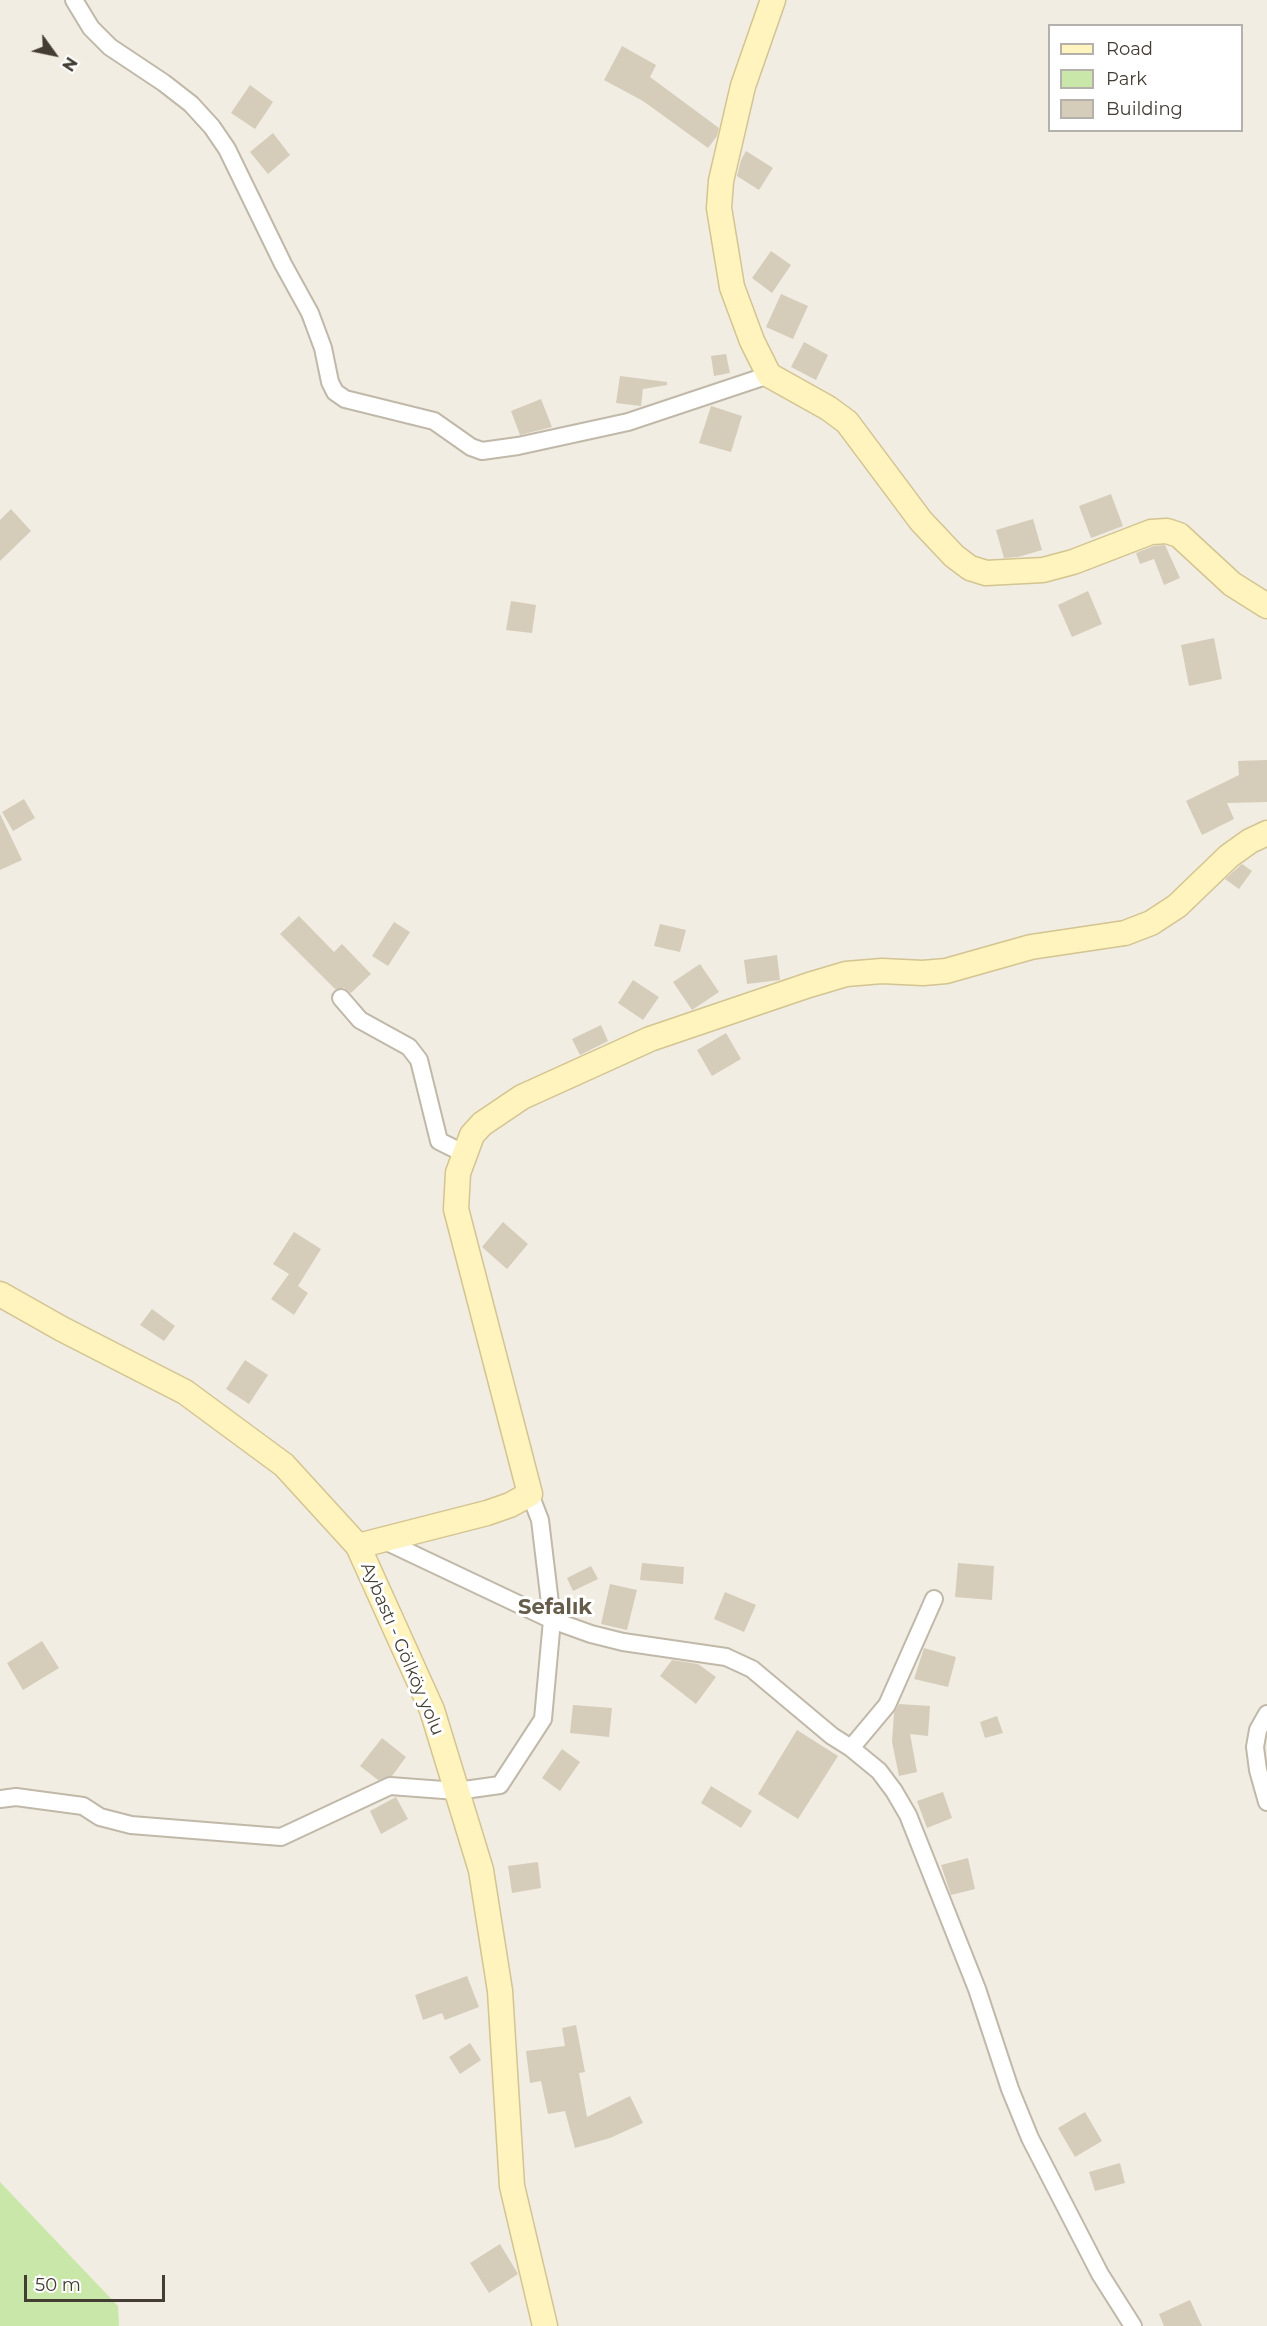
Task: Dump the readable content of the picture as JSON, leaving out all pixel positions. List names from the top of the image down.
{
  "streets": {
    "street": ["Aybastı - Gölköy yolu"]
  },
  "districts": ["Sefalık"],
  "legend": ["Road", "Park", "Building"],
  "scale_bar": "50 m",
  "north": "bottom right"
}
